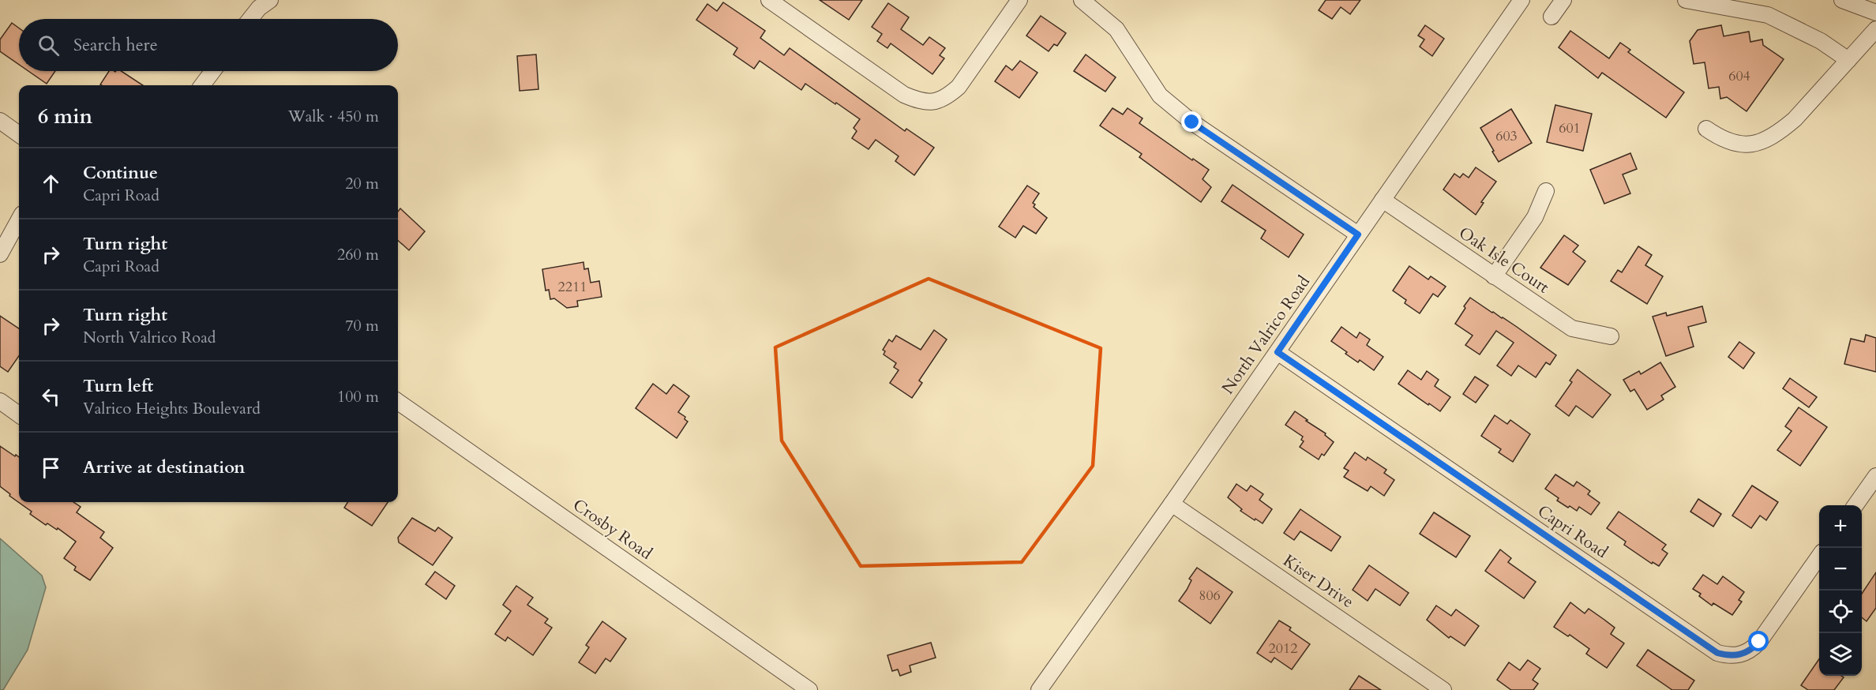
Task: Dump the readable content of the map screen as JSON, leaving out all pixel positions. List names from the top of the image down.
{
  "streets": {
    "street": [
      "Oak Isle Court",
      "North Valrico Road",
      "Crosby Road",
      "Capri Road",
      "Kiser Drive"
    ]
  },
  "crossings": [
    ["Oak Isle Court", "North Valrico Road"],
    ["North Valrico Road", "Capri Road"],
    ["North Valrico Road", "Kiser Drive"]
  ],
  "house_numbers": [
    "604",
    "601",
    "603",
    "2211",
    "806",
    "2012"
  ],
  "page": {
    "search": "Search here",
    "heading": ["6 min", "Walk · 450 m"],
    "list": [
      ["Continue", "Capri Road", "20 m"],
      ["Turn right", "Capri Road", "260 m"],
      ["Turn right", "North Valrico Road", "70 m"],
      ["Turn left", "Valrico Heights Boulevard", "100 m"],
      "Arrive at destination"
    ],
    "map_buttons": ["+", "−"]
  }
}
